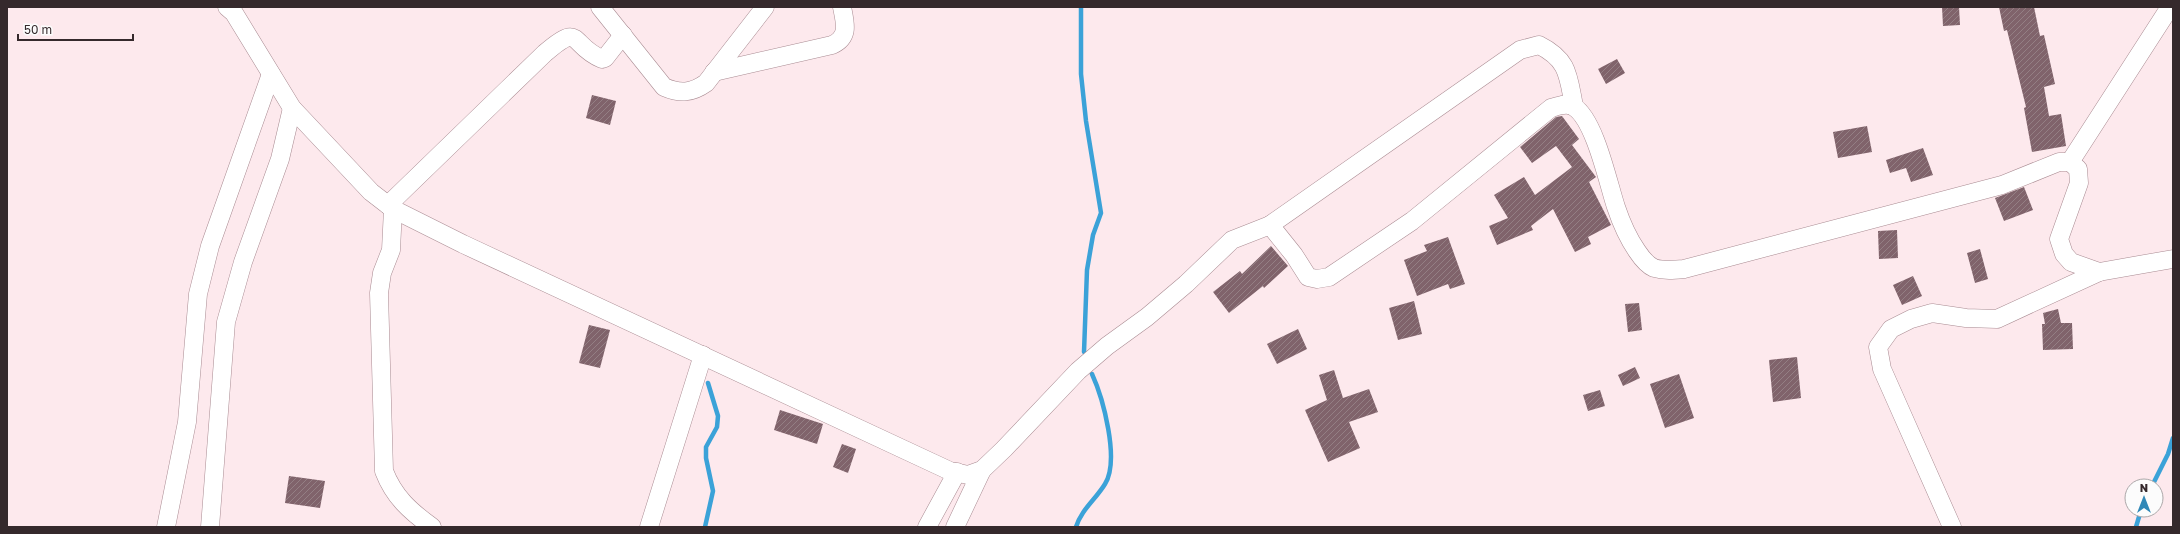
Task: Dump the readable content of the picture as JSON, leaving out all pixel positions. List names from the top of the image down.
{
  "scale_bar": "50 m",
  "north": "top"
}
